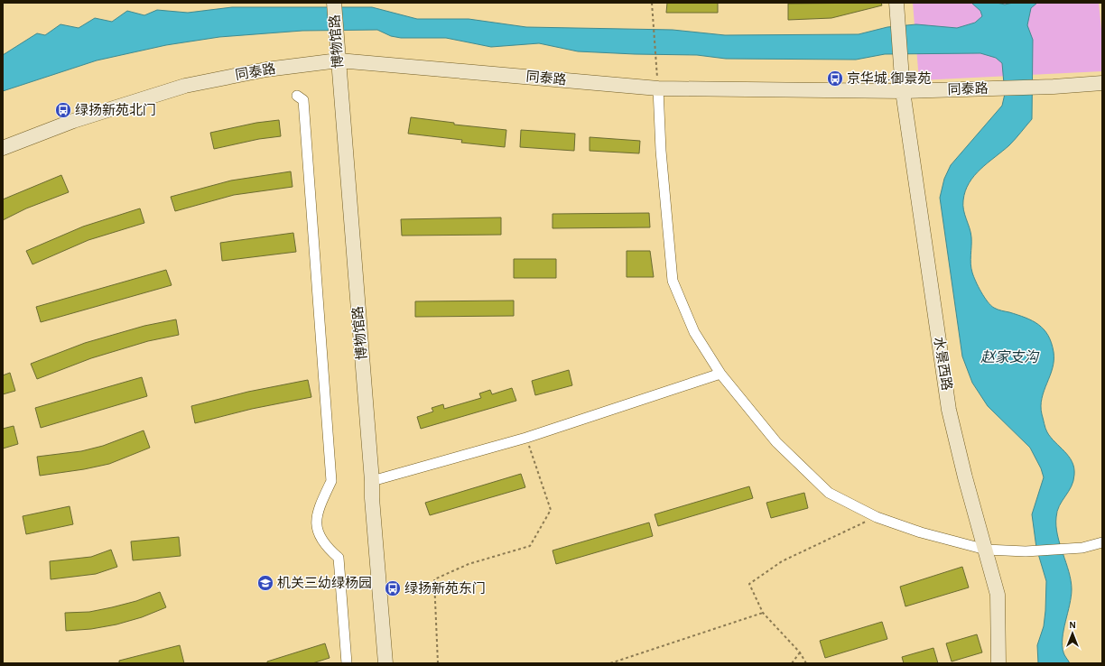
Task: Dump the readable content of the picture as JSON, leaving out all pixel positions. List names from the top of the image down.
{
  "streets": {
    "street": ["博物馆路", "同泰路", "水景西路"]
  },
  "crossings": [
    ["博物馆路", "同泰路"],
    ["同泰路", "水景西路"]
  ],
  "water": ["赵家支沟"],
  "places": {
    "bus stop": ["京华城·御景苑", "绿扬新苑北门", "绿扬新苑东门"],
    "school or university": ["机关三幼绿杨园"]
  },
  "north": "top"
}
